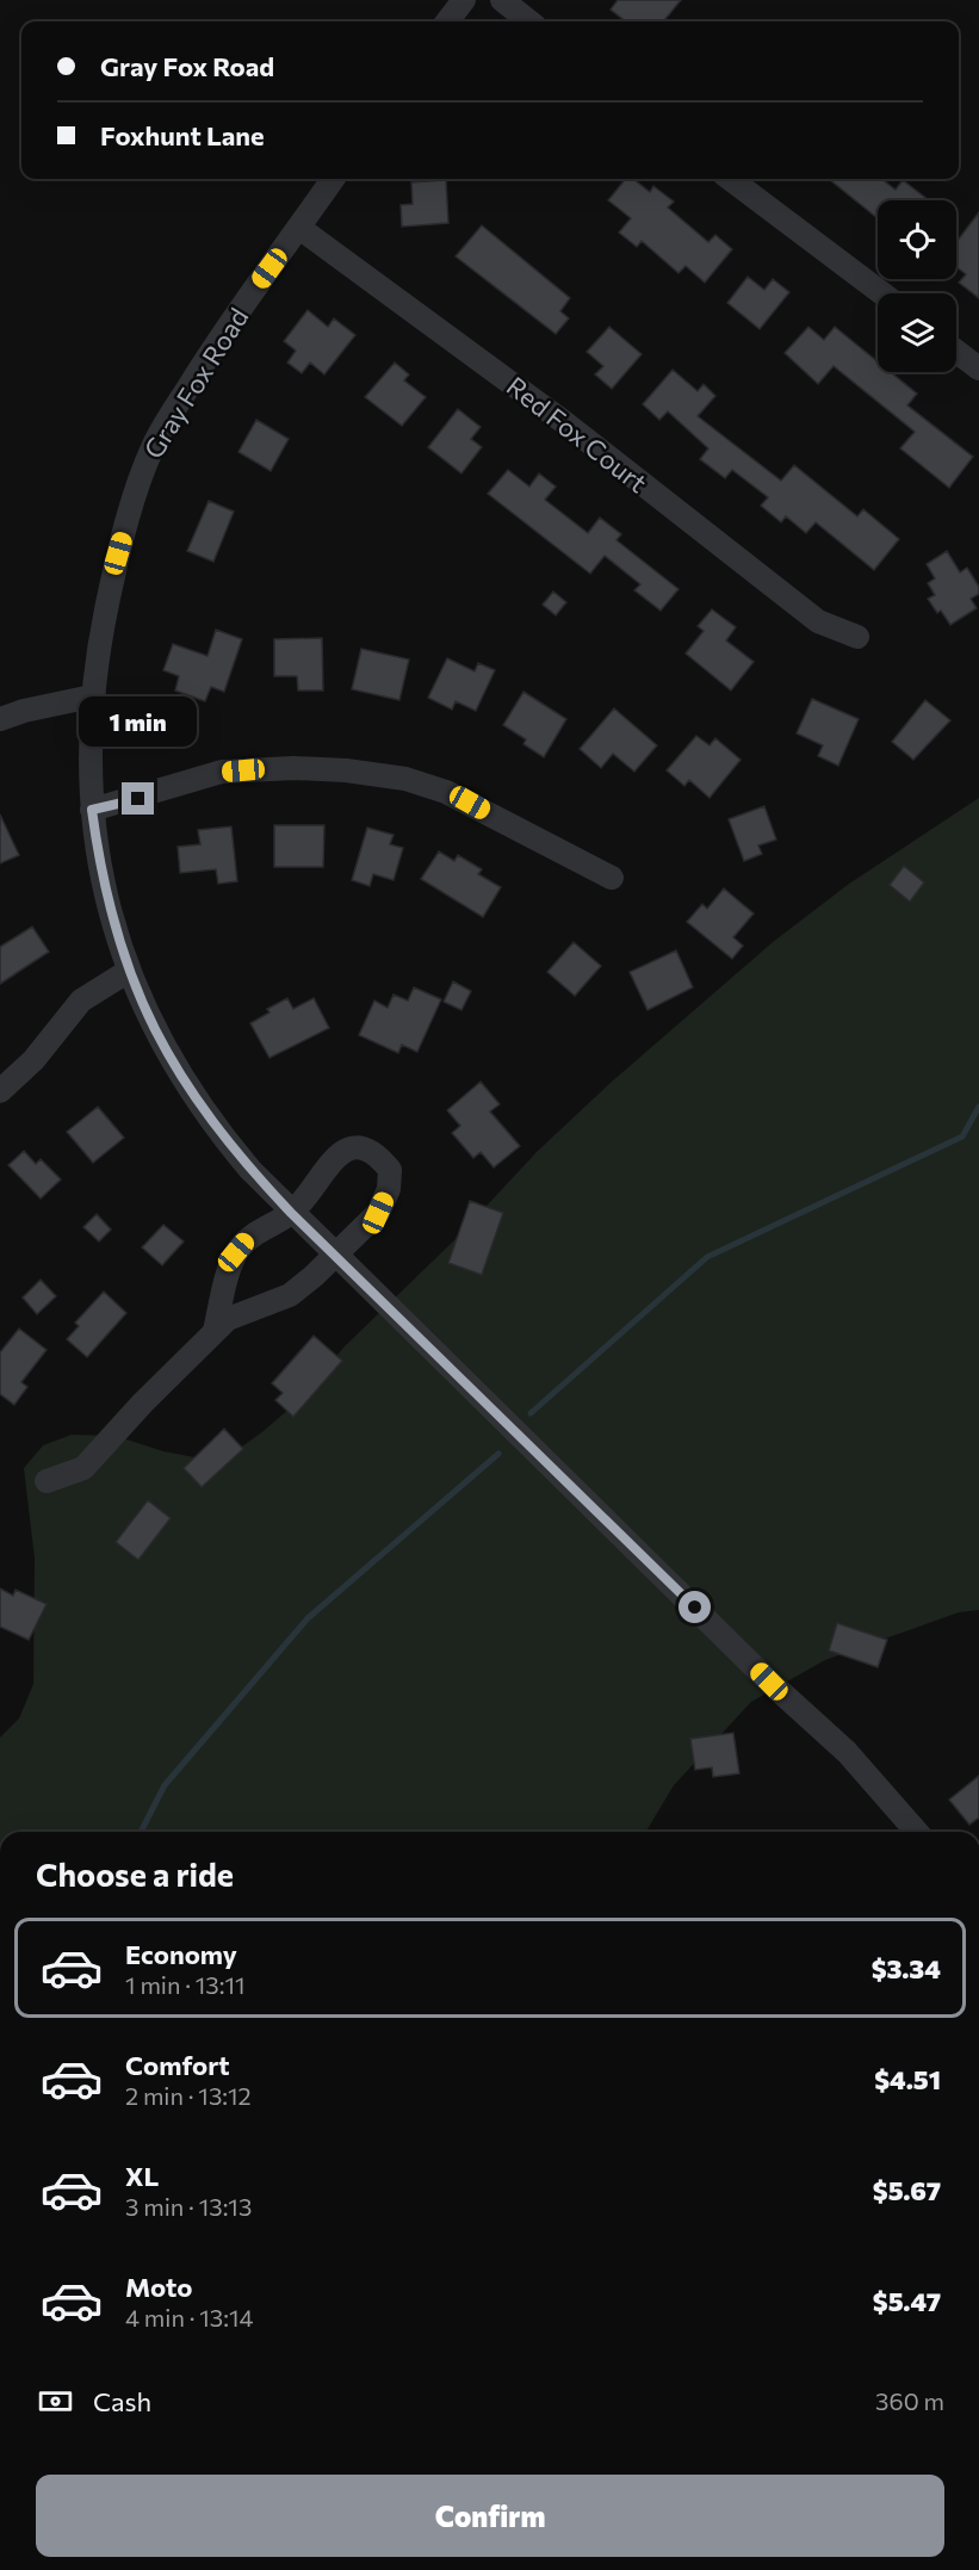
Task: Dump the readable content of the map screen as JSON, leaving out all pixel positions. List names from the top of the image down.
{
  "streets": {
    "street": ["Gray Fox Road", "Red Fox Court"]
  },
  "crossings": [
    ["Gray Fox Road", "Red Fox Court"]
  ],
  "page": {
    "banner": ["Gray Fox Road", "Foxhunt Lane"],
    "bubble": "1 min",
    "heading": "Choose a ride",
    "list": [
      {
        "name": "Economy",
        "note": "1 min · 13:11",
        "value": "$3.34"
      },
      {
        "name": "Comfort",
        "note": "2 min · 13:12",
        "value": "$4.51"
      },
      {
        "name": "XL",
        "note": "3 min · 13:13",
        "value": "$5.67"
      },
      {
        "name": "Moto",
        "note": "4 min · 13:14",
        "value": "$5.47"
      }
    ],
    "pay": ["Cash", "360 m"],
    "buttons": "Confirm"
  }
}
